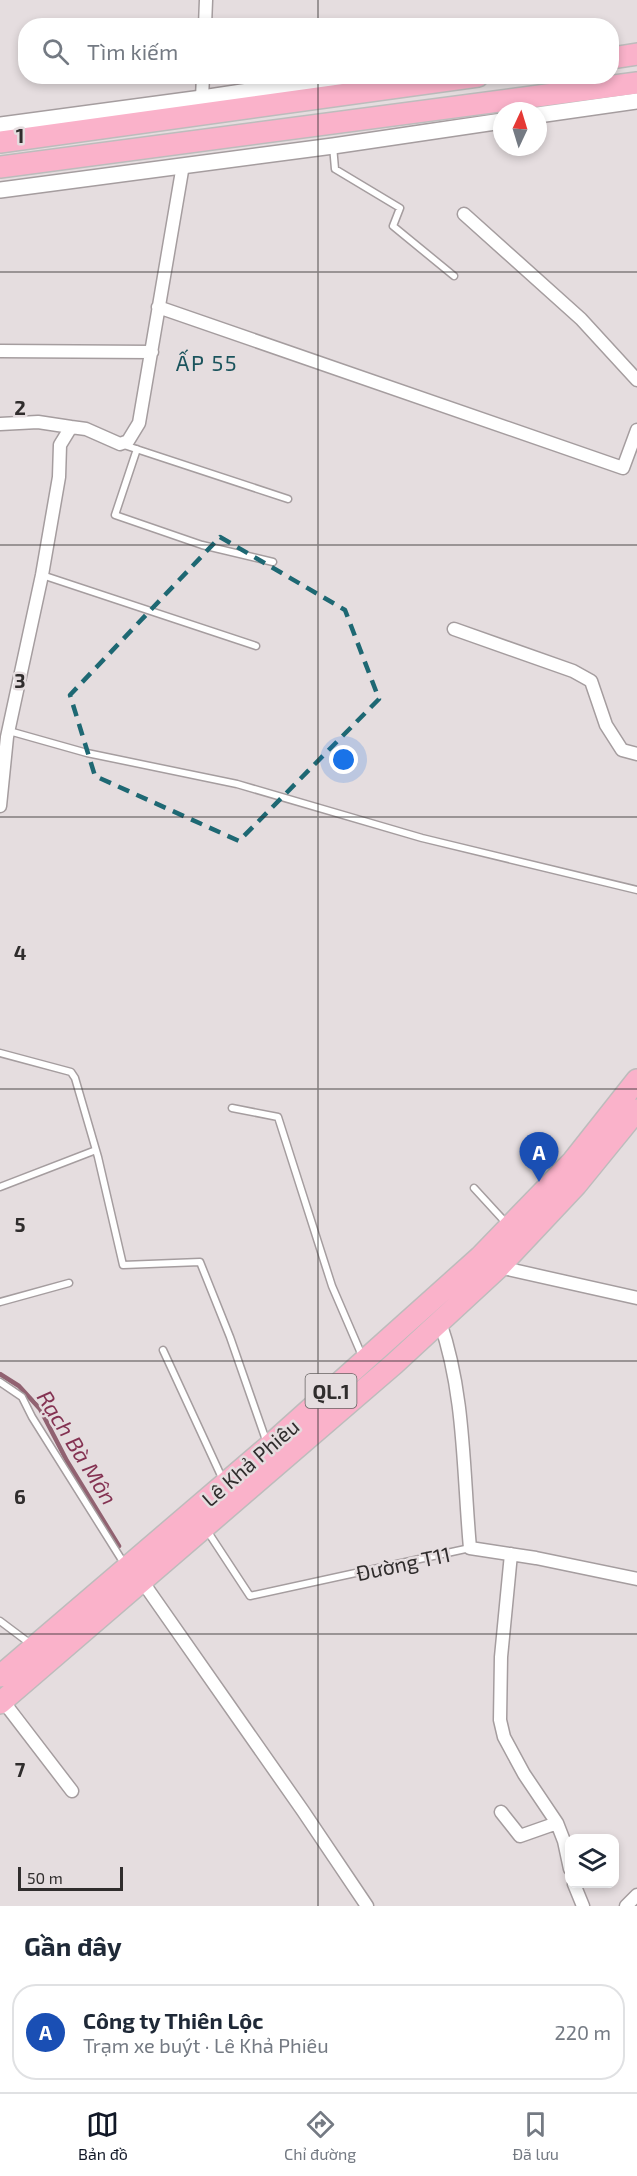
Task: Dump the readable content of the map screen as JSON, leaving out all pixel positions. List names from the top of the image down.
{
  "streets": {
    "highway": ["QL.1", "Lê Khả Phiêu"],
    "street": ["Đường T11"]
  },
  "crossings": [
    ["Lê Khả Phiêu", "Đường T11"]
  ],
  "districts": ["ẤP 55"],
  "water": ["Rạch Bà Môn"],
  "scale_bar": "50 m",
  "north": "top",
  "page": {
    "search": "Tìm kiếm",
    "pins": "A",
    "scale": "50 m",
    "heading": "Gần đây",
    "list": [
      {
        "mark": "A",
        "name": "Công ty Thiên Lộc",
        "note": "Trạm xe buýt · Lê Khả Phiêu",
        "value": "220 m"
      }
    ],
    "nav": ["Bản đồ", "Chỉ đường", "Đã lưu"]
  },
  "grid": {
    "rows": [
      "1",
      "2",
      "3",
      "4",
      "5",
      "6",
      "7"
    ]
  }
}
